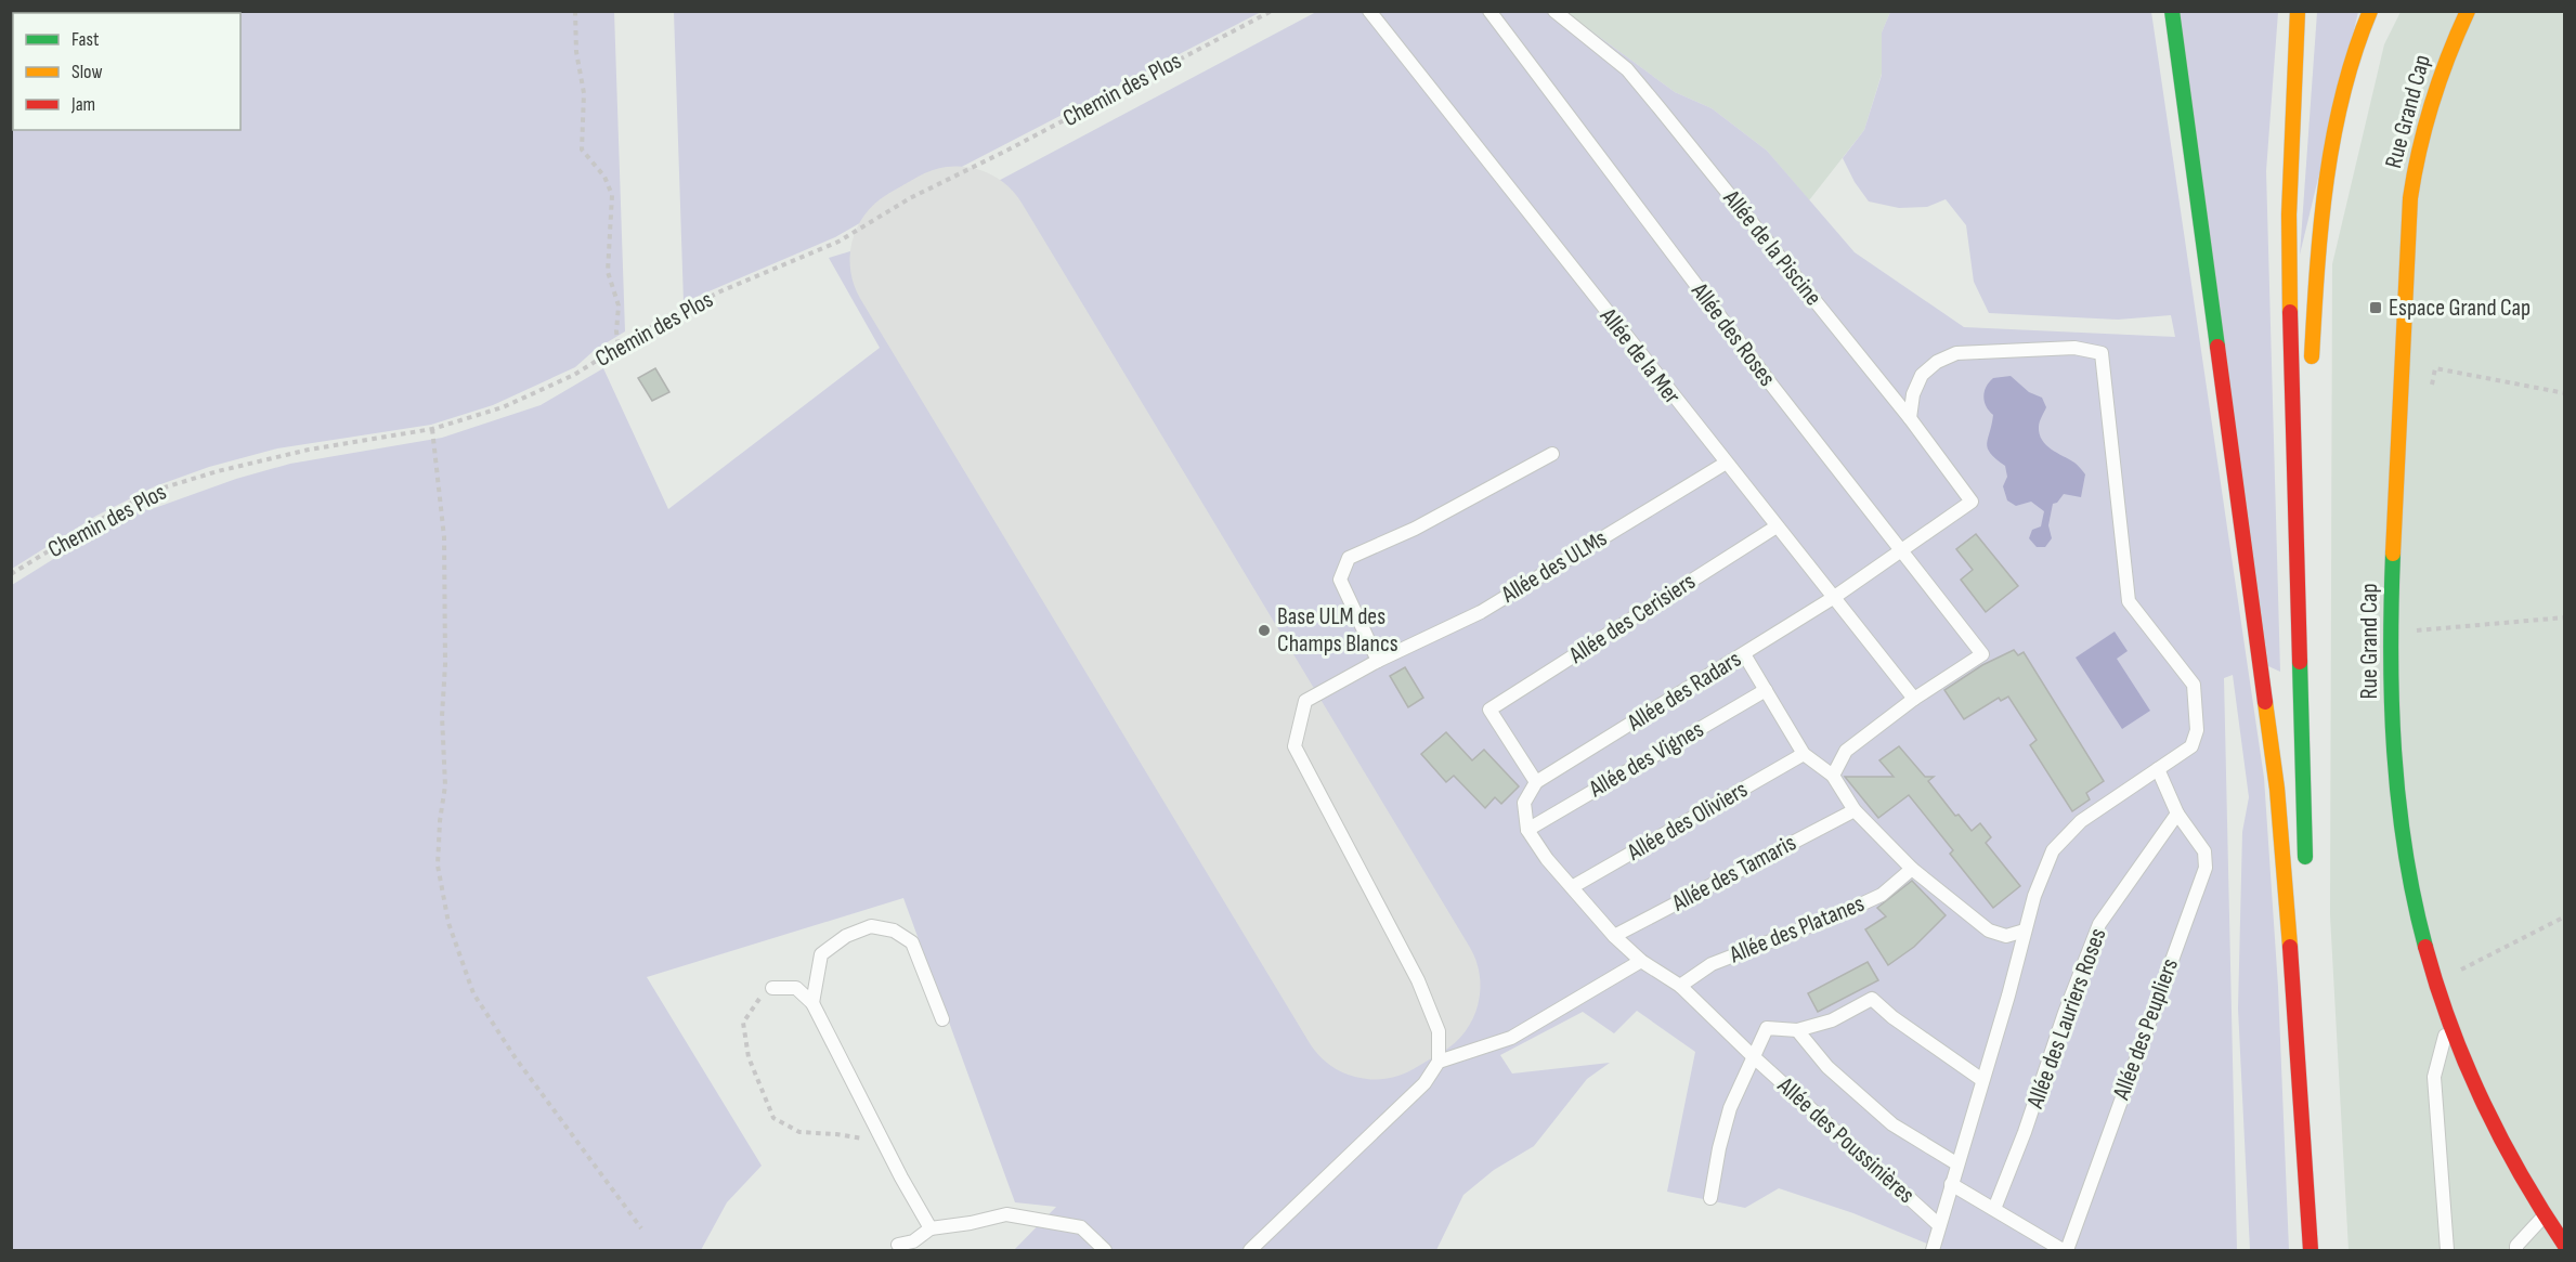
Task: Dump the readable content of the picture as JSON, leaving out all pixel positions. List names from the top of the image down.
{
  "streets": {
    "main road": ["Rue Grand Cap"],
    "lane": [
      "Allée de la Piscine",
      "Allée des Roses",
      "Allée de la Mer",
      "Allée des ULMs",
      "Allée des Cerisiers",
      "Allée des Radars",
      "Allée des Vignes",
      "Allée des Oliviers",
      "Allée des Tamaris",
      "Allée des Platanes",
      "Allée des Lauriers Roses",
      "Allée des Peupliers",
      "Allée des Poussinières"
    ],
    "path": ["Chemin des Plos"]
  },
  "crossings": [
    ["Allée de la Piscine", "Allée des Radars"],
    ["Allée des Roses", "Allée de la Mer"],
    ["Allée des Roses", "Allée des Radars"],
    ["Allée de la Mer", "Allée des ULMs"],
    ["Allée de la Mer", "Allée des Cerisiers"],
    ["Allée de la Mer", "Allée des Radars"],
    ["Allée des Cerisiers", "Allée des Radars"],
    ["Allée des Vignes", "Allée des Poussinières"],
    ["Allée des Oliviers", "Allée des Poussinières"],
    ["Allée des Tamaris", "Allée des Poussinières"],
    ["Allée des Platanes", "Allée des Poussinières"],
    ["Allée des Lauriers Roses", "Allée des Peupliers"]
  ],
  "places": {
    "transit": ["Espace Grand Cap"],
    "other": ["Base ULM des Champs Blancs"]
  },
  "legend": ["Fast", "Slow", "Jam"]
}
